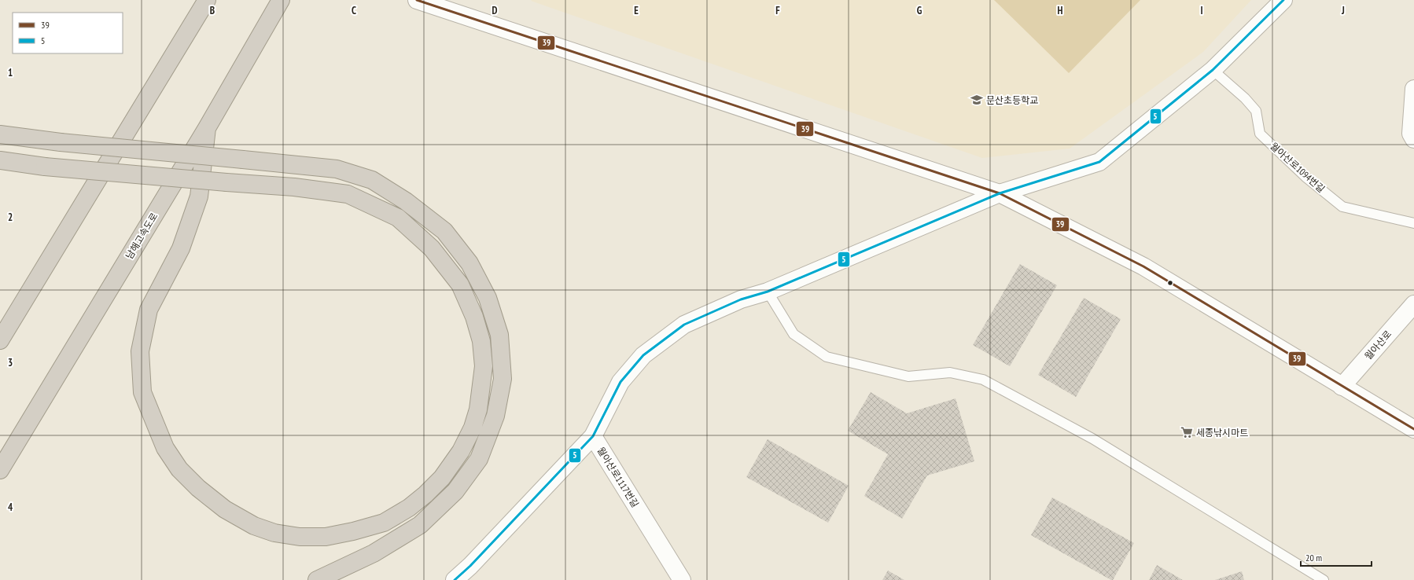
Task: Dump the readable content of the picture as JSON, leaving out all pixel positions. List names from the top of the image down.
{
  "streets": {
    "highway": ["남해고속도로"],
    "street": ["월아산로", "월아산로1117번길"],
    "lane": ["월아산로1094번길"]
  },
  "crossings": [
    ["월아산로1094번길", "월아산로1117번길"]
  ],
  "places": {
    "school or university": ["문산초등학교"],
    "supermarket": ["세종낚시마트"]
  },
  "lines": ["transit line 39", "transit line 5"],
  "legend": ["39", "5"],
  "scale_bar": "20 m",
  "grid": {
    "columns": [
      "B",
      "C",
      "D",
      "E",
      "F",
      "G",
      "H",
      "I",
      "J"
    ],
    "rows": [
      "1",
      "2",
      "3",
      "4"
    ]
  }
}
